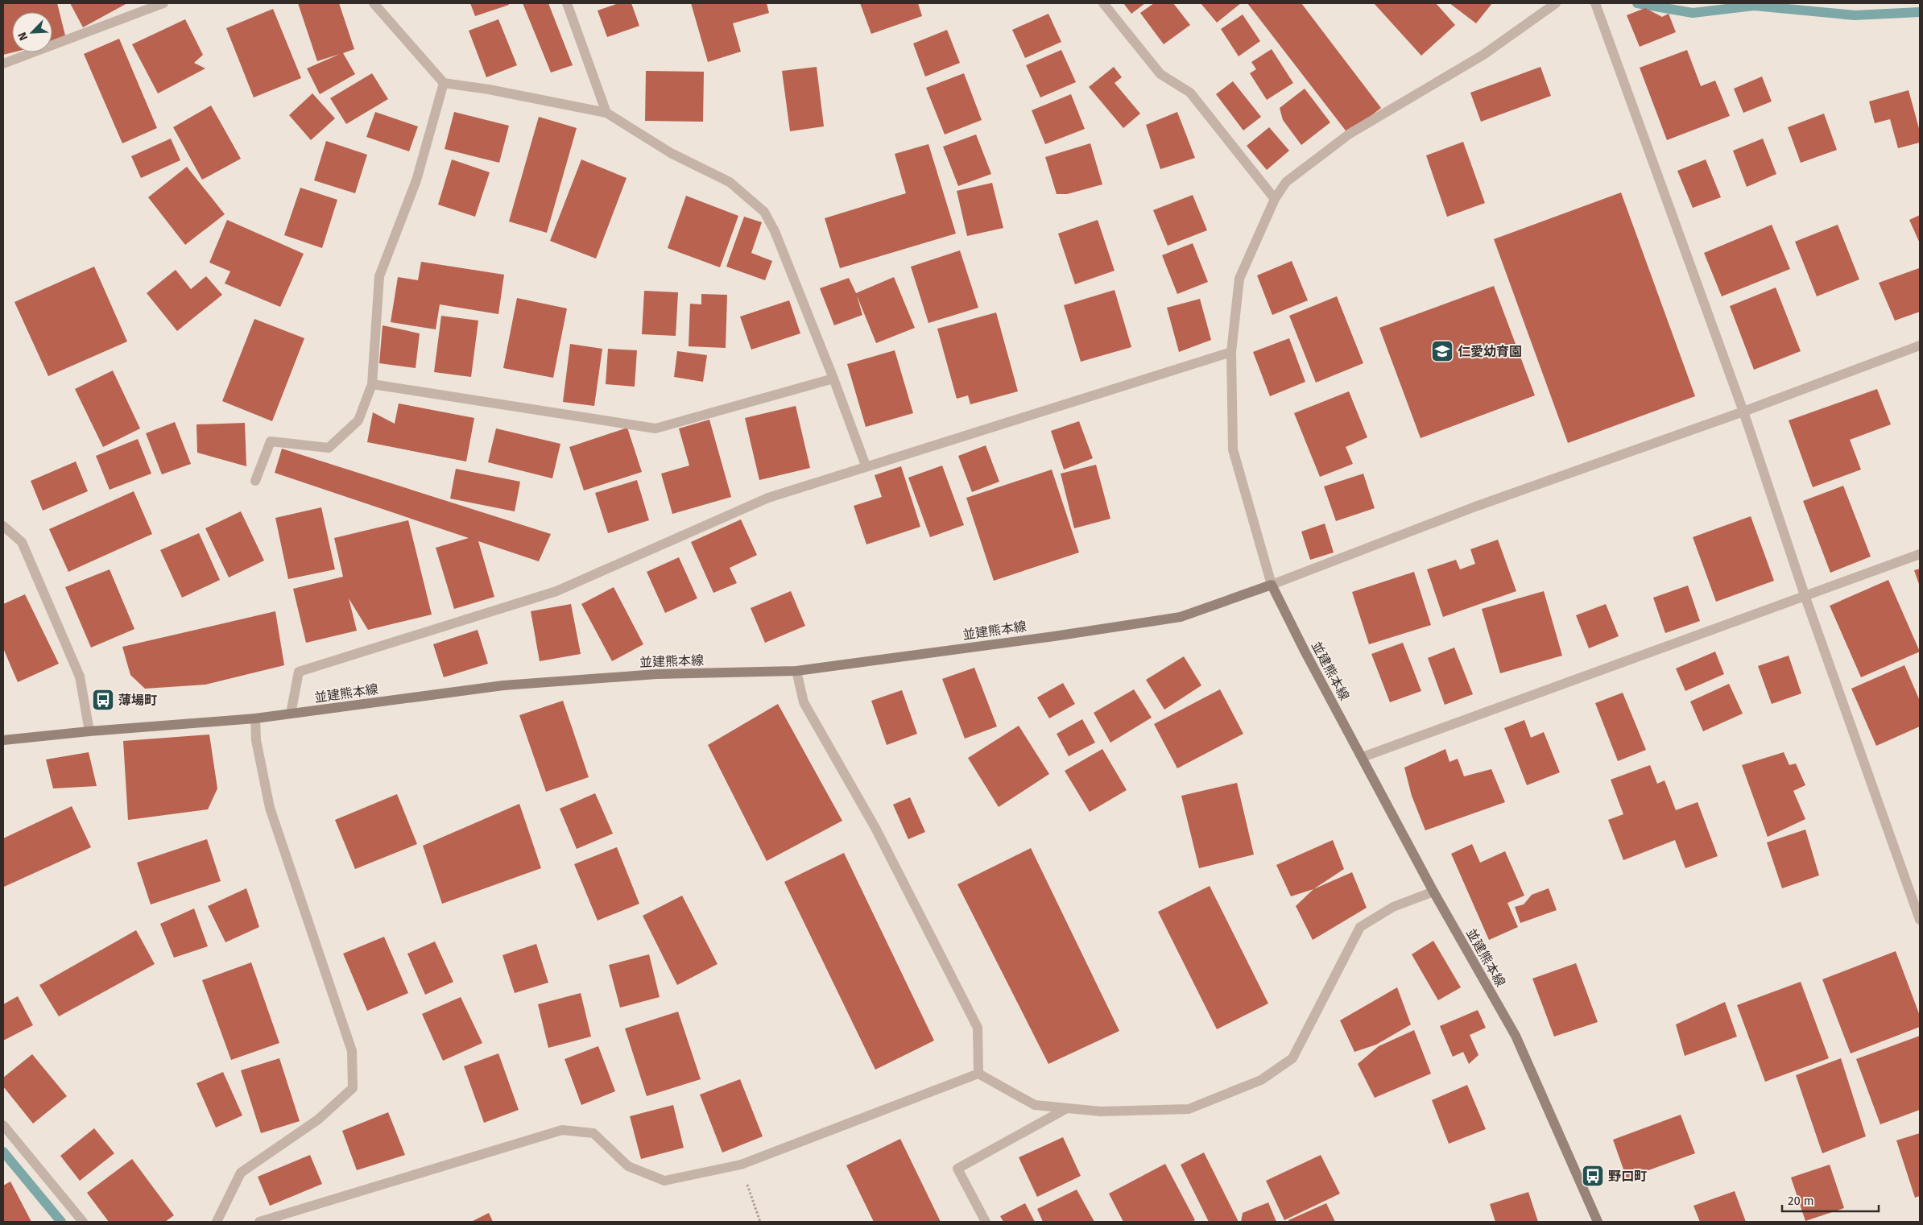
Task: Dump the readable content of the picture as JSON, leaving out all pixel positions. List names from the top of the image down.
{
  "streets": {
    "main road": ["並建熊本線"]
  },
  "places": {
    "school or university": ["仁愛幼育園"],
    "bus stop": ["薄場町", "野口町"]
  },
  "scale_bar": "20 m",
  "north": "bottom left"
}
